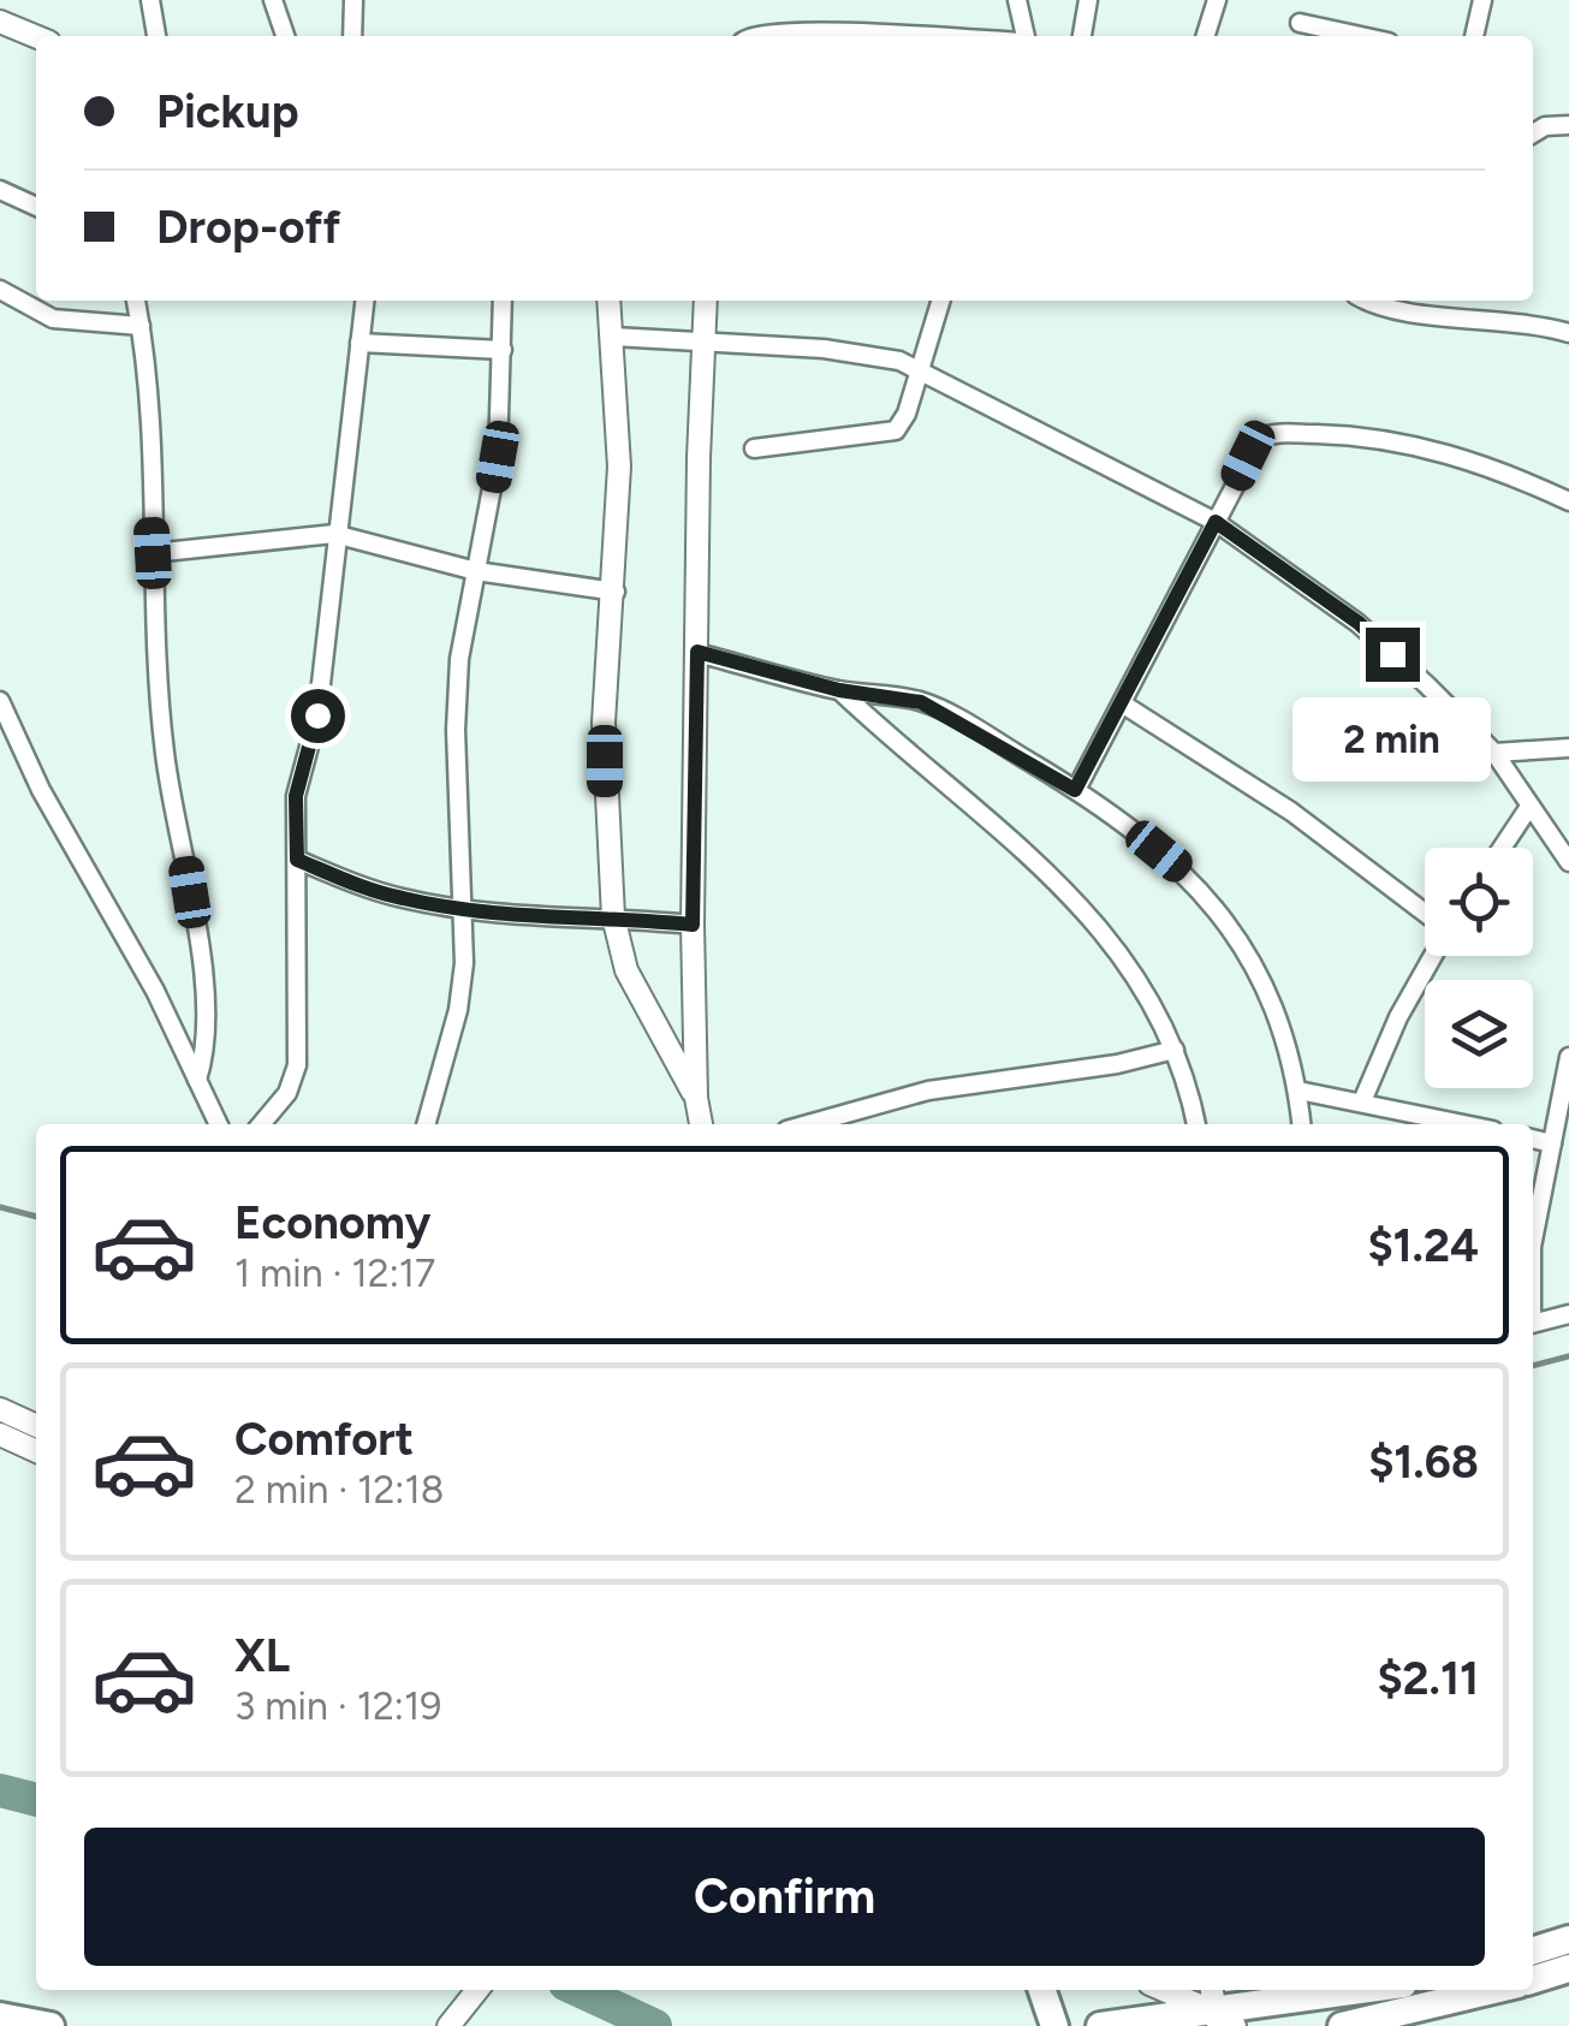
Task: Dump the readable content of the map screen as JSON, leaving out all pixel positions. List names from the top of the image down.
{
  "page": {
    "banner": ["Pickup", "Drop-off"],
    "bubble": "2 min",
    "list": [
      {
        "name": "Economy",
        "note": "1 min · 12:17",
        "value": "$1.24"
      },
      {
        "name": "Comfort",
        "note": "2 min · 12:18",
        "value": "$1.68"
      },
      {
        "name": "XL",
        "note": "3 min · 12:19",
        "value": "$2.11"
      }
    ],
    "buttons": "Confirm"
  }
}
